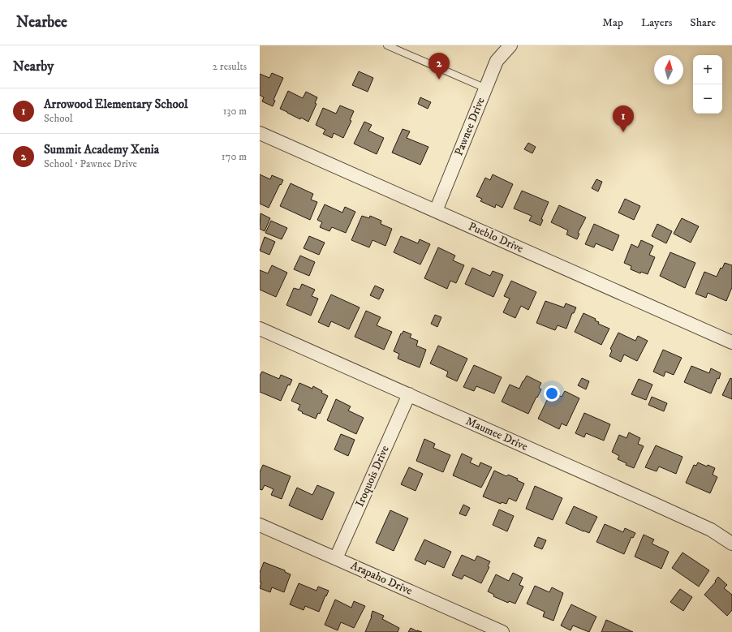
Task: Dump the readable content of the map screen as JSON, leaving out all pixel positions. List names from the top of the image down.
{
  "streets": {
    "street": [
      "Pawnee Drive",
      "Pueblo Drive",
      "Maumee Drive",
      "Iroquois Drive",
      "Arapaho Drive"
    ]
  },
  "crossings": [
    ["Pawnee Drive", "Pueblo Drive"],
    ["Maumee Drive", "Iroquois Drive"],
    ["Iroquois Drive", "Arapaho Drive"]
  ],
  "north": "top",
  "page": {
    "header": "Nearbee",
    "nav": ["Map", "Layers", "Share"],
    "heading": ["Nearby", "2 results"],
    "pins": ["2", "1"],
    "map_buttons": ["+", "−"],
    "list": [
      {
        "mark": "1",
        "name": "Arrowood Elementary School",
        "note": "School",
        "value": "130 m"
      },
      {
        "mark": "2",
        "name": "Summit Academy Xenia",
        "note": "School · Pawnee Drive",
        "value": "170 m"
      }
    ]
  }
}
